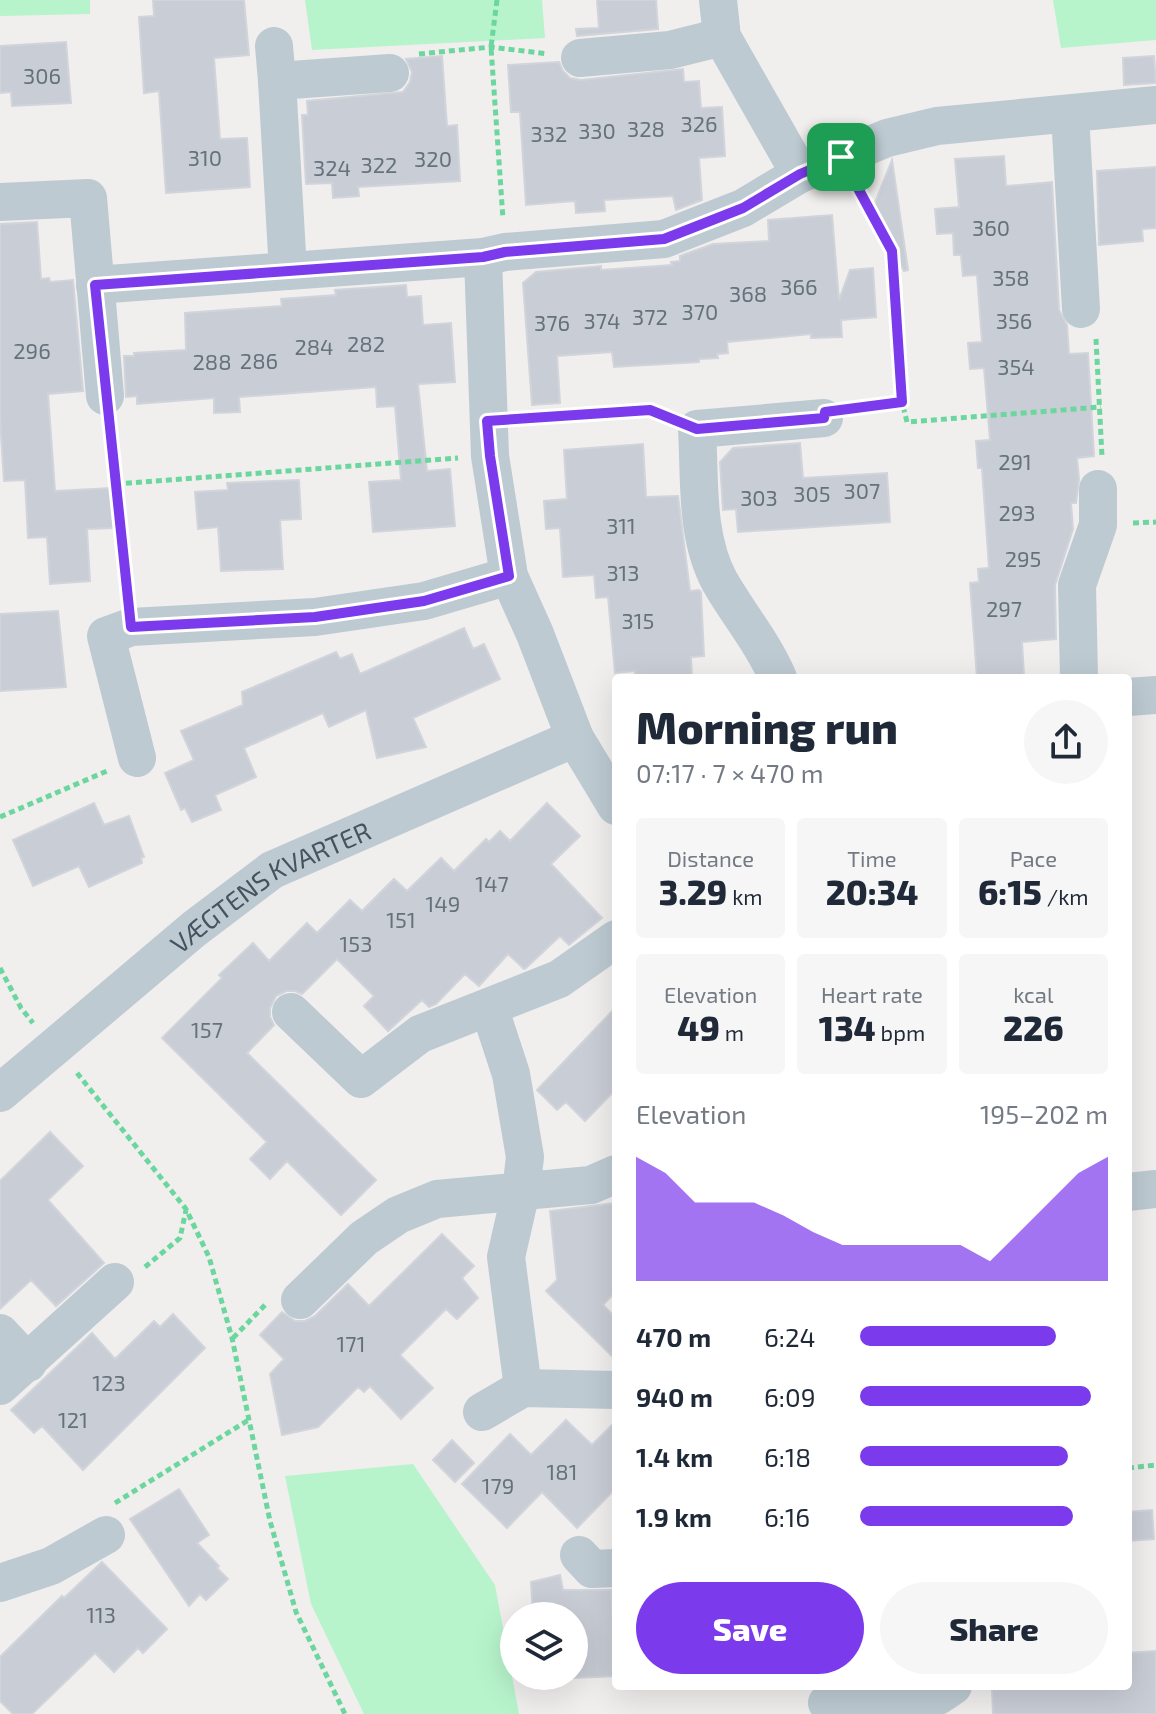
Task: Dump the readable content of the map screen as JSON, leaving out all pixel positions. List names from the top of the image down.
{
  "streets": {
    "street": ["VÆGTENS KVARTER"]
  },
  "house_numbers": [
    "306",
    "326",
    "328",
    "330",
    "332",
    "310",
    "320",
    "322",
    "324",
    "360",
    "358",
    "366",
    "368",
    "370",
    "372",
    "374",
    "356",
    "376",
    "282",
    "284",
    "296",
    "286",
    "288",
    "354",
    "291",
    "307",
    "305",
    "303",
    "293",
    "311",
    "295",
    "313",
    "297",
    "315",
    "147",
    "149",
    "151",
    "153",
    "157",
    "171",
    "123",
    "121",
    "181",
    "179",
    "113"
  ],
  "page": {
    "heading": ["Morning run", "07:17 · 7 × 470 m"],
    "stats": [
      ["Distance", "3.29 km"],
      ["Time", "20:34"],
      ["Pace", "6:15 /km"],
      ["Elevation", "49 m"],
      ["Heart rate", "134 bpm"],
      ["kcal", "226"]
    ],
    "chart": ["Elevation", "195–202 m"],
    "list": [
      {
        "name": "470 m",
        "note": "6:24"
      },
      {
        "name": "940 m",
        "note": "6:09"
      },
      {
        "name": "1.4 km",
        "note": "6:18"
      },
      {
        "name": "1.9 km",
        "note": "6:16"
      }
    ],
    "buttons": ["Save", "Share"]
  }
}
